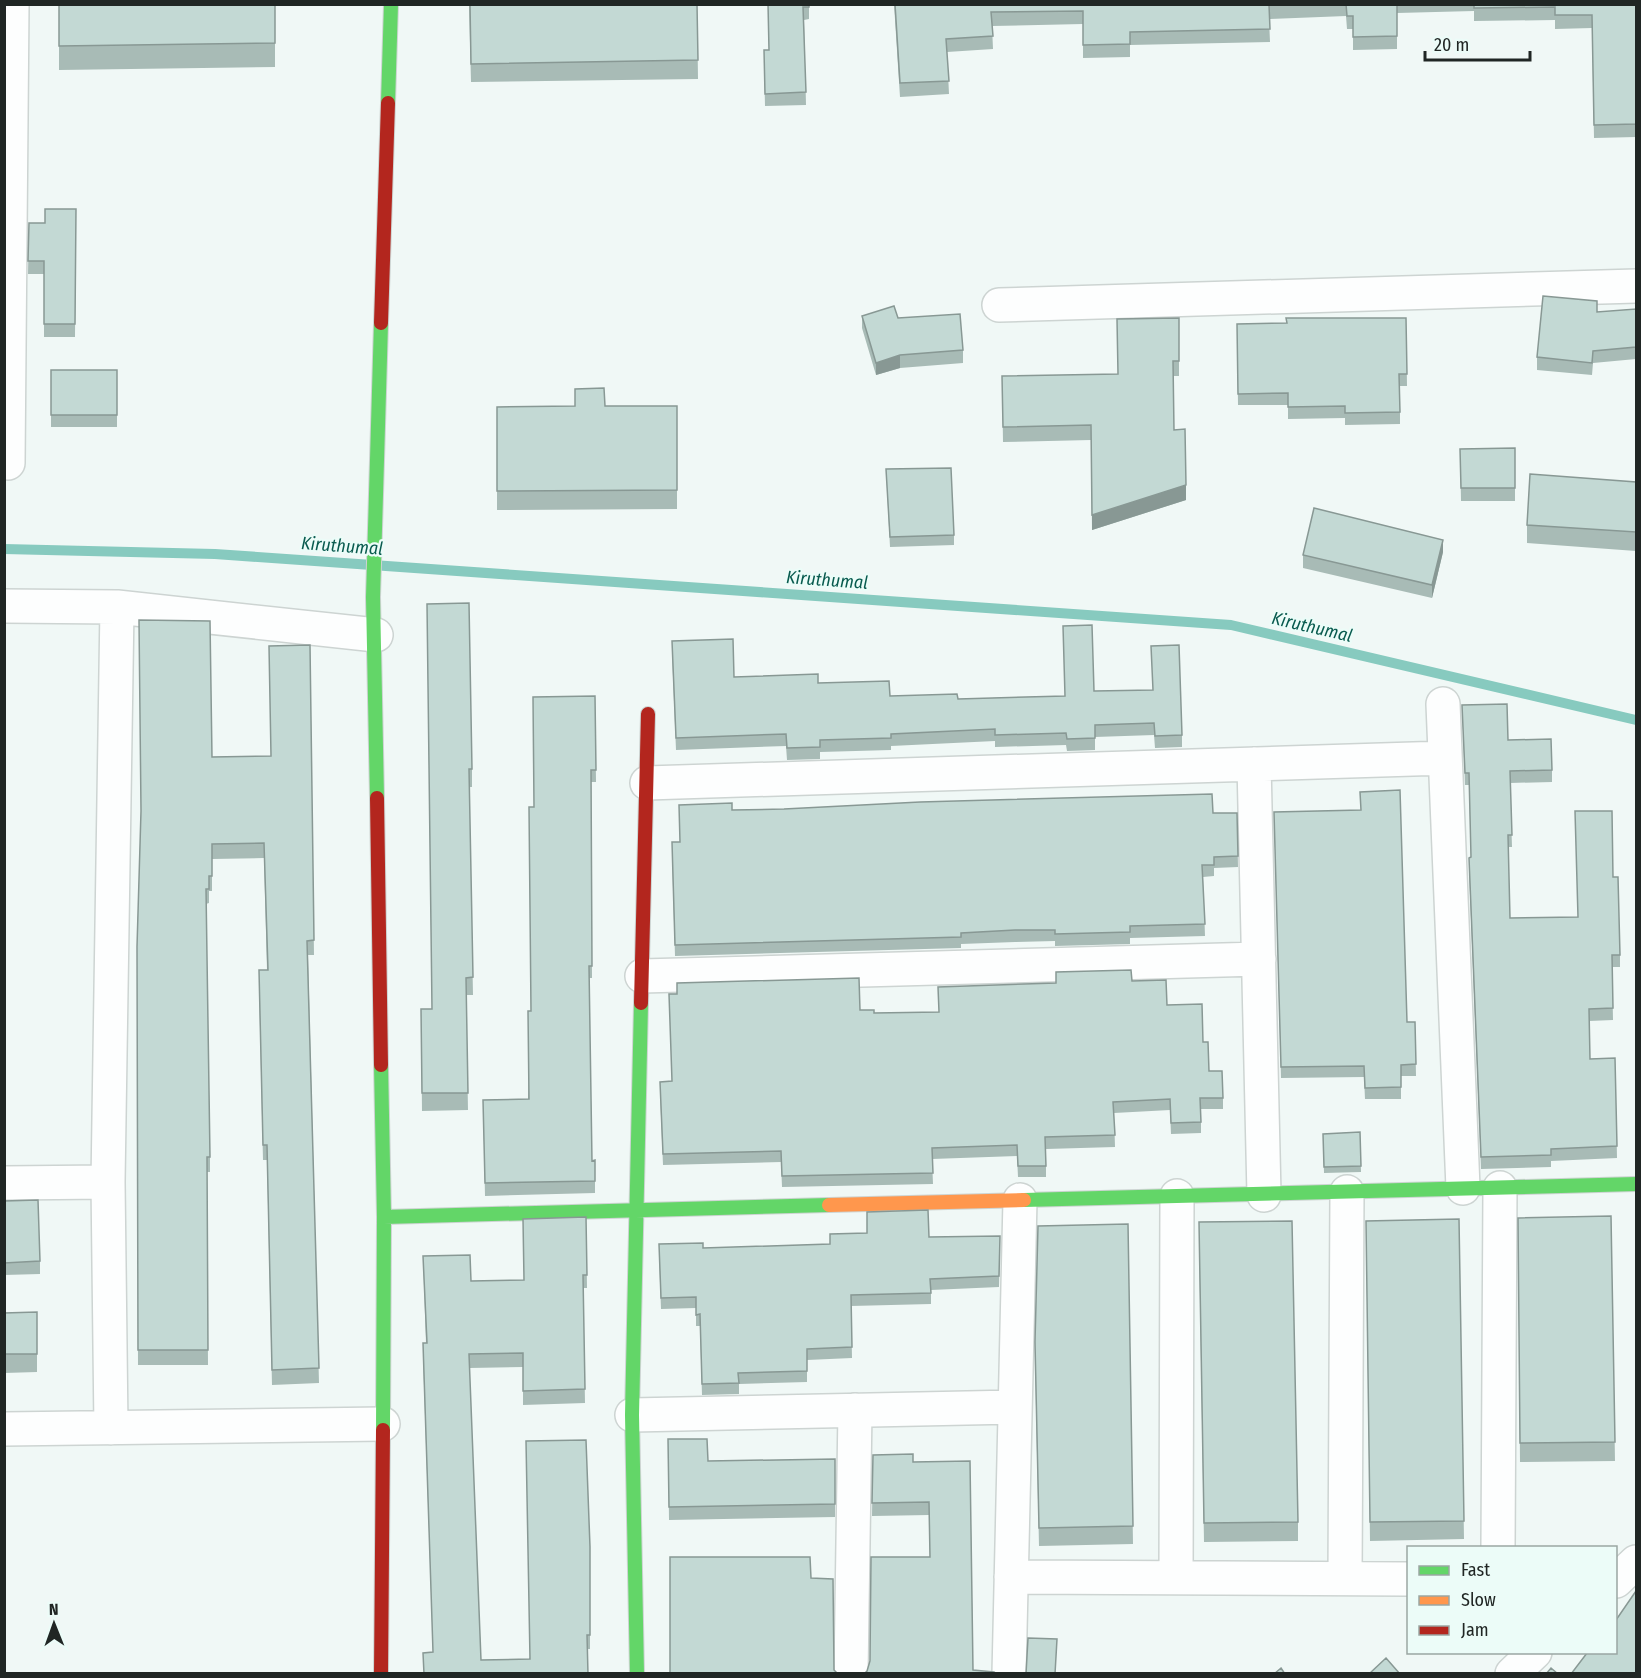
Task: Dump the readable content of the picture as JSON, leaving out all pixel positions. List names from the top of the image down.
{
  "water": ["Kiruthumal"],
  "legend": ["Fast", "Slow", "Jam"],
  "scale_bar": "20 m",
  "north": "top"
}
